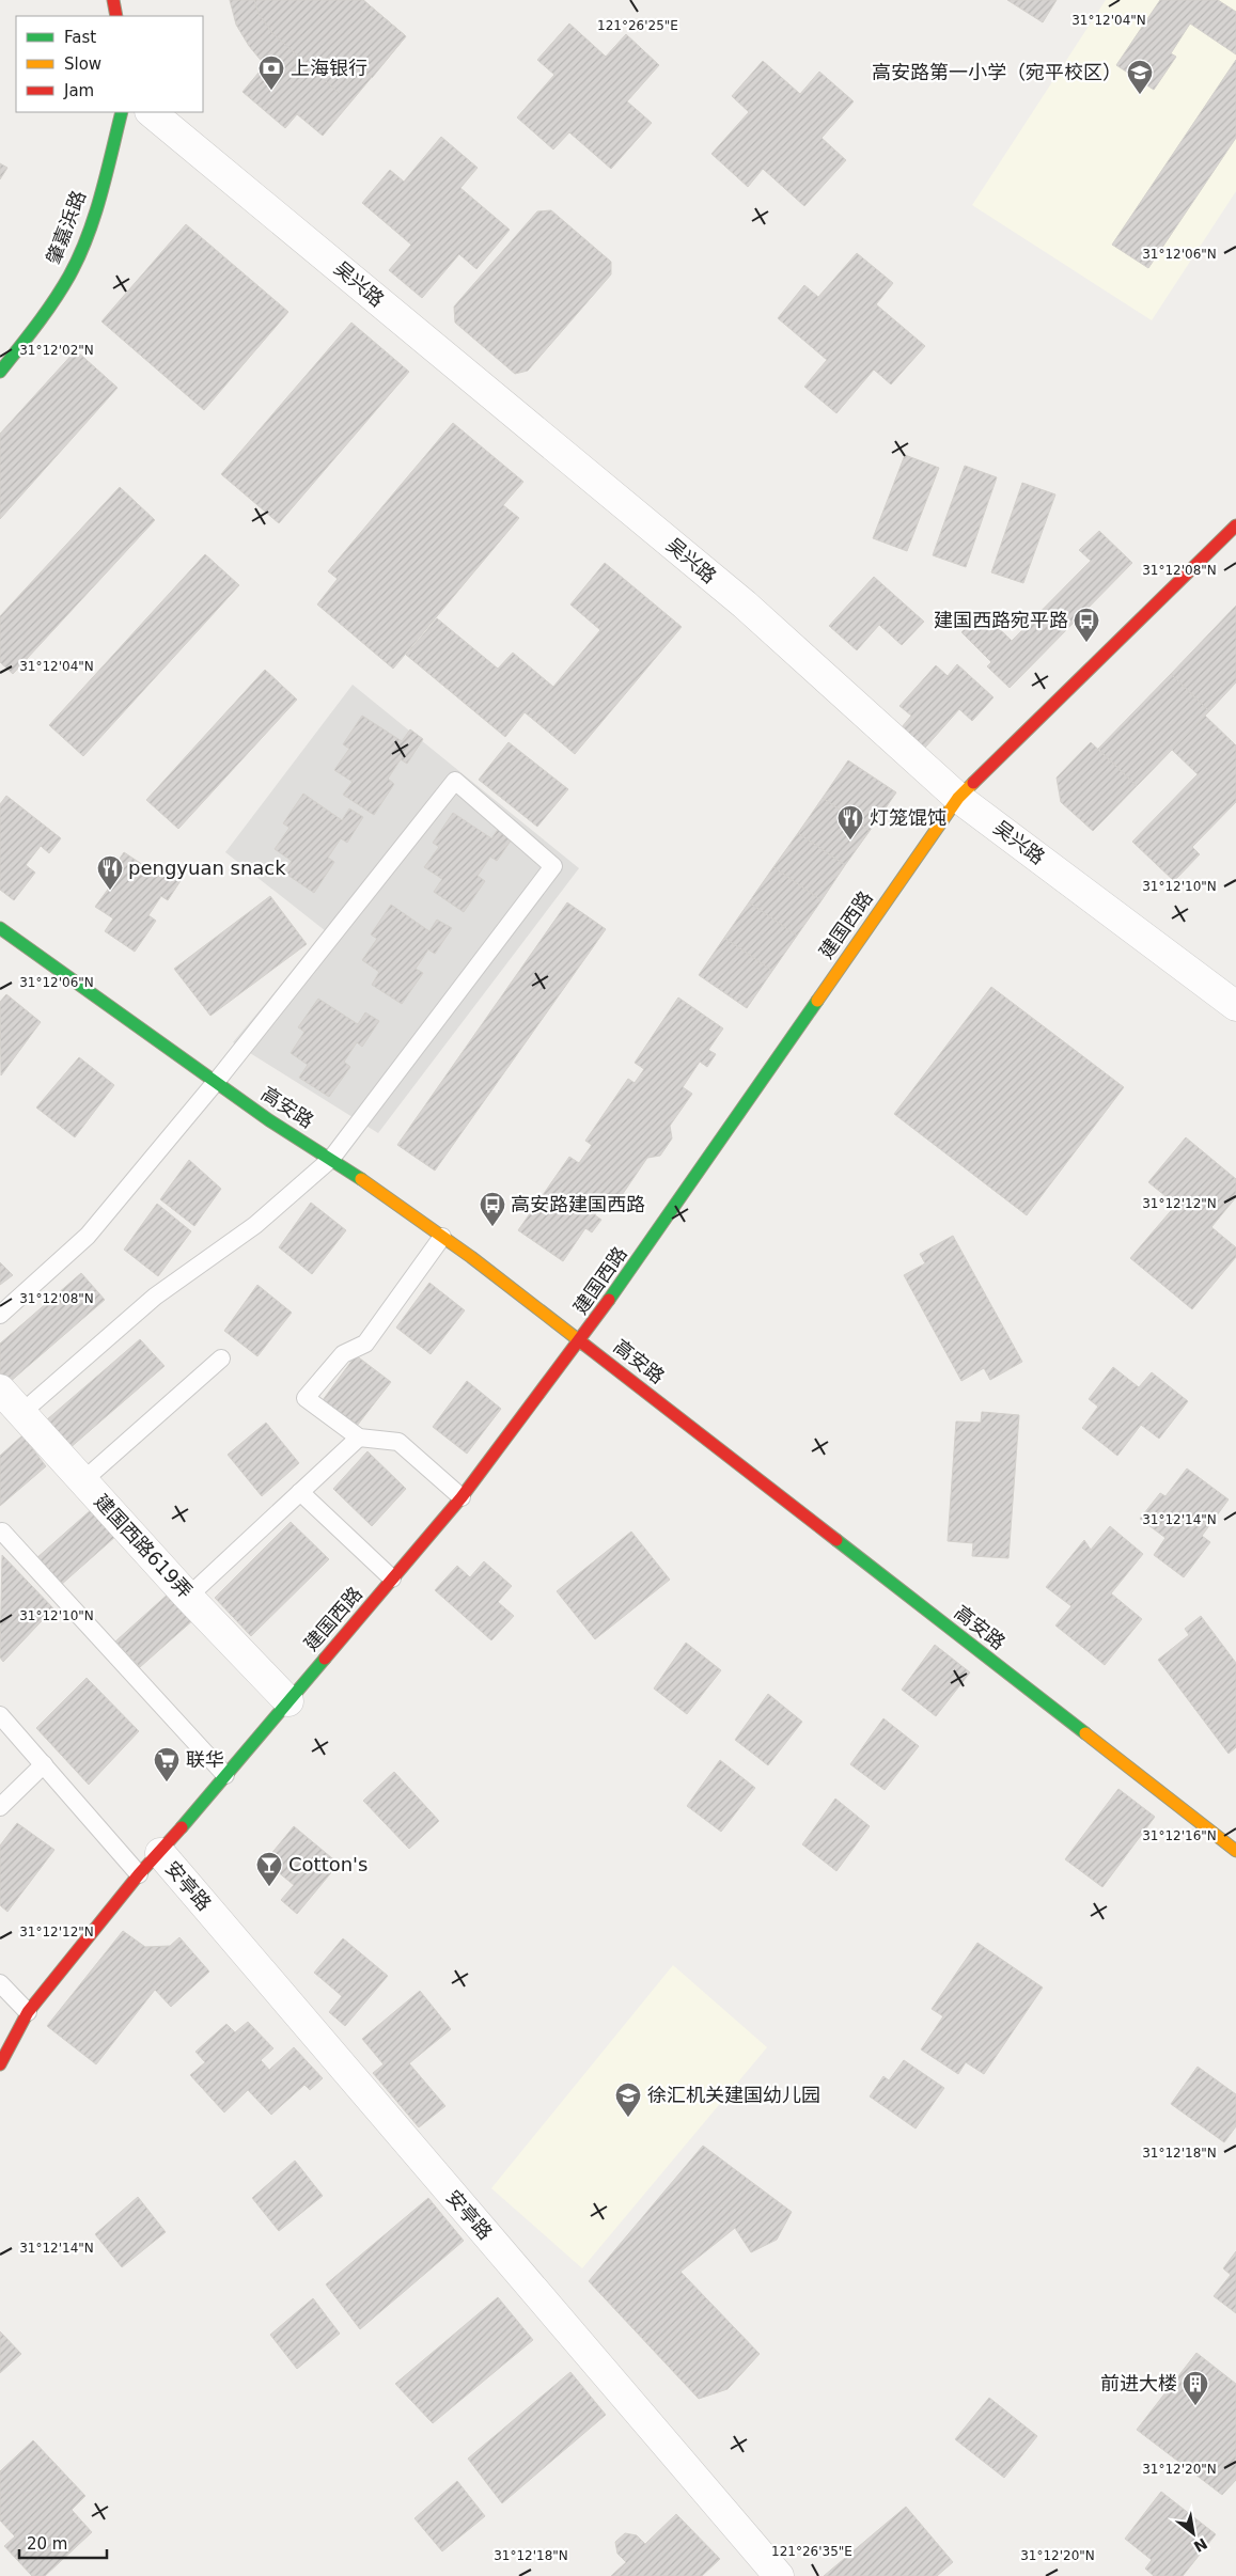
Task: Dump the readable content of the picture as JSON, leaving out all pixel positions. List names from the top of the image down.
{
  "streets": {
    "street": [
      "肇嘉浜路",
      "吴兴路",
      "建国西路",
      "高安路",
      "建国西路619弄",
      "安亭路"
    ]
  },
  "crossings": [
    ["吴兴路", "建国西路"],
    ["建国西路", "高安路"],
    ["建国西路", "建国西路619弄"],
    ["建国西路", "安亭路"]
  ],
  "places": {
    "bank": ["上海银行"],
    "school or university": ["高安路第一小学（宛平校区）", "徐汇机关建国幼儿园"],
    "bus stop": ["建国西路宛平路", "高安路建国西路"],
    "restaurant": ["灯笼馄饨", "pengyuan snack"],
    "supermarket": ["联华"],
    "bar": ["Cotton's"],
    "building": ["前进大楼"]
  },
  "legend": ["Fast", "Slow", "Jam"],
  "scale_bar": "20 m",
  "north": "bottom right",
  "coordinates": [
    "31°12'04\"N",
    "121°26'25\"E",
    "31°12'06\"N",
    "31°12'02\"N",
    "31°12'08\"N",
    "31°12'10\"N",
    "31°12'12\"N",
    "31°12'14\"N",
    "31°12'16\"N",
    "31°12'18\"N",
    "31°12'20\"N",
    "121°26'35\"E"
  ]
}
